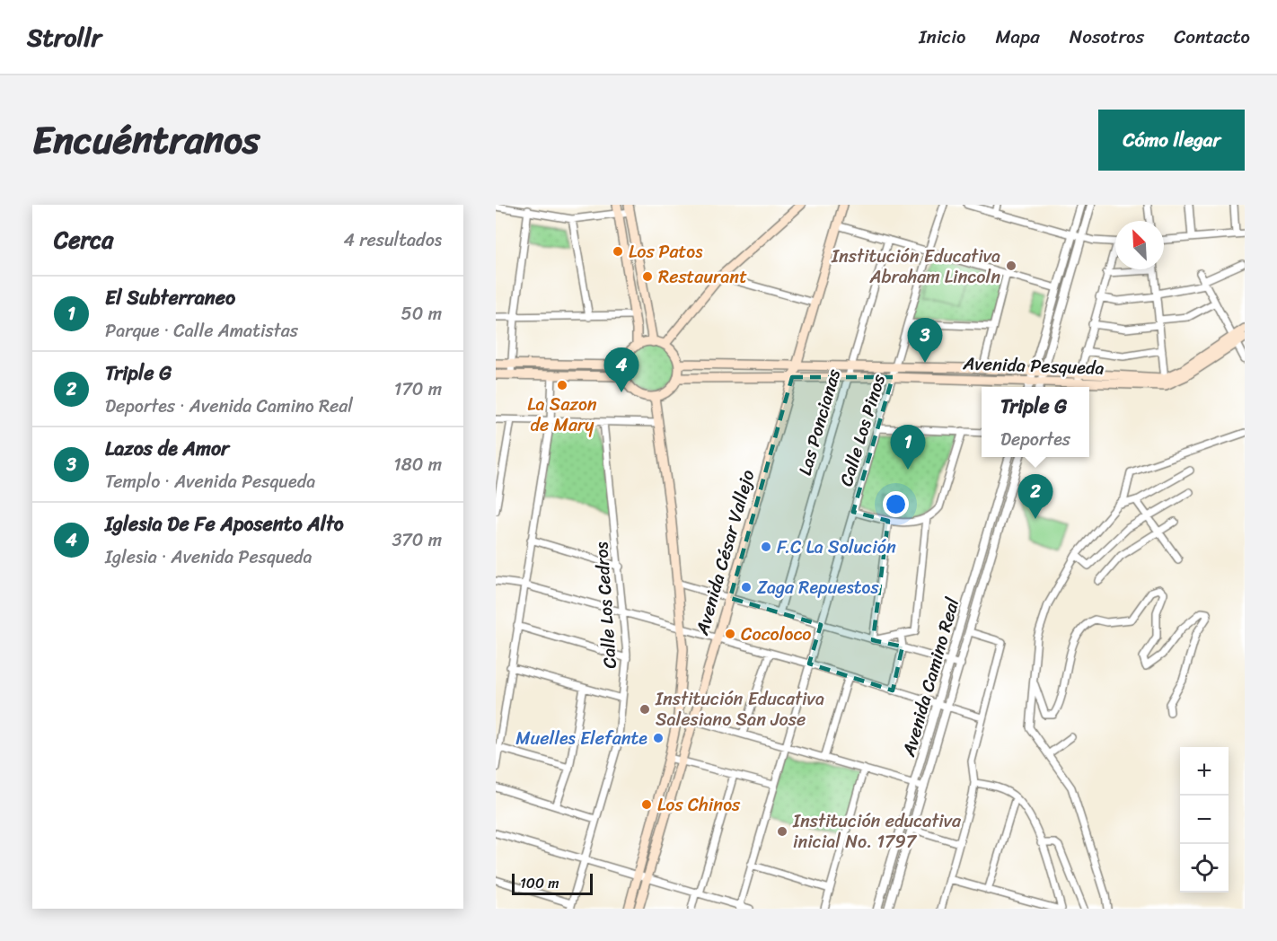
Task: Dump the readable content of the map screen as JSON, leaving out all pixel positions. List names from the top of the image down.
{
  "streets": {
    "main road": ["Avenida Pesqueda", "Avenida César Vallejo"],
    "street": [
      "Las Poncianas",
      "Calle Los Pinos",
      "Calle Los Cedros",
      "Avenida Camino Real"
    ]
  },
  "crossings": [
    ["Avenida Pesqueda", "Las Poncianas"],
    ["Avenida Pesqueda", "Calle Los Pinos"],
    ["Avenida Pesqueda", "Avenida César Vallejo"]
  ],
  "places": [
    "Los Patos",
    "Institución Educativa Abraham Lincoln",
    "Restaurant",
    "La Sazon de Mary",
    "F.C La Solución",
    "Zaga Repuestos",
    "Cocoloco",
    "Institución Educativa Salesiano San Jose",
    "Muelles Elefante",
    "Los Chinos",
    "Institución educativa inicial No. 1797"
  ],
  "scale_bar": "100 m",
  "north": "top left",
  "page": {
    "header": "Strollr",
    "nav": [
      "Inicio",
      "Mapa",
      "Nosotros",
      "Contacto"
    ],
    "title": "Encuéntranos",
    "buttons": "Cómo llegar",
    "heading": ["Cerca", "4 resultados"],
    "list": [
      {
        "mark": "1",
        "name": "El Subterraneo",
        "note": "Parque · Calle Amatistas",
        "value": "50 m"
      },
      {
        "mark": "2",
        "name": "Triple G",
        "note": "Deportes · Avenida Camino Real",
        "value": "170 m"
      },
      {
        "mark": "3",
        "name": "Lazos de Amor",
        "note": "Templo · Avenida Pesqueda",
        "value": "180 m"
      },
      {
        "mark": "4",
        "name": "Iglesia De Fe Aposento Alto",
        "note": "Iglesia · Avenida Pesqueda",
        "value": "370 m"
      }
    ],
    "pins": [
      "3",
      "4",
      "1",
      "2"
    ],
    "popup": ["Triple G", "Deportes"],
    "map_buttons": ["+", "−"],
    "scale": "100 m"
  }
}
